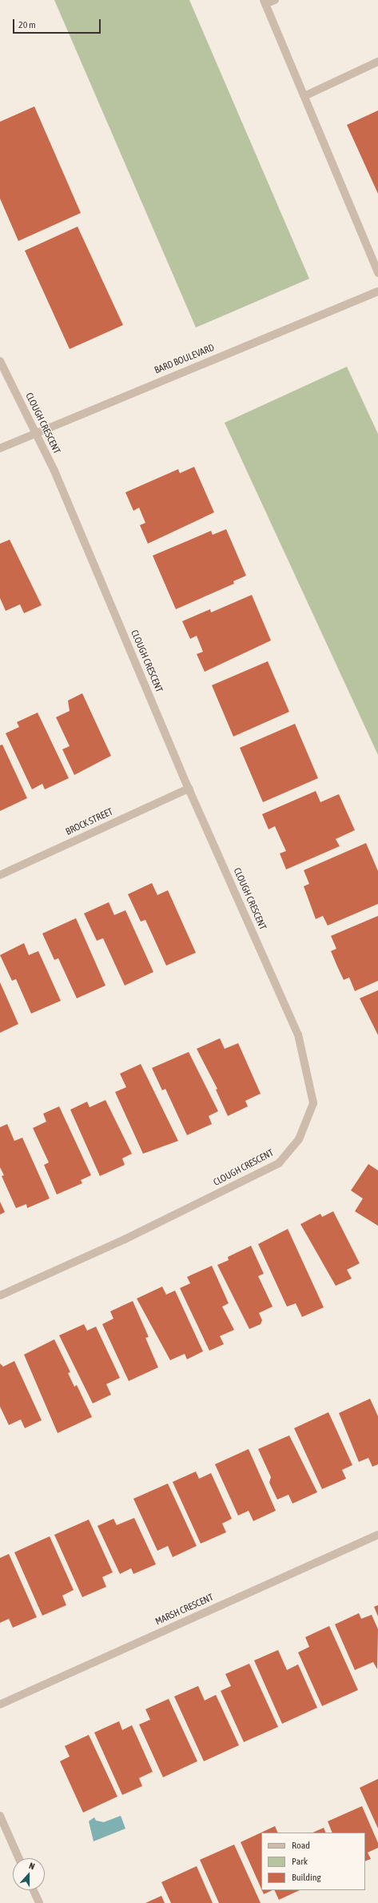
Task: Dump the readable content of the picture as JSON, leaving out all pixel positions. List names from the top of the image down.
{
  "streets": {
    "street": [
      "BARD BOULEVARD",
      "CLOUGH CRESCENT",
      "BROCK STREET",
      "MARSH CRESCENT"
    ]
  },
  "crossings": [
    ["BARD BOULEVARD", "CLOUGH CRESCENT"],
    ["CLOUGH CRESCENT", "BROCK STREET"]
  ],
  "legend": ["Road", "Park", "Building"],
  "scale_bar": "20 m",
  "north": "top"
}
